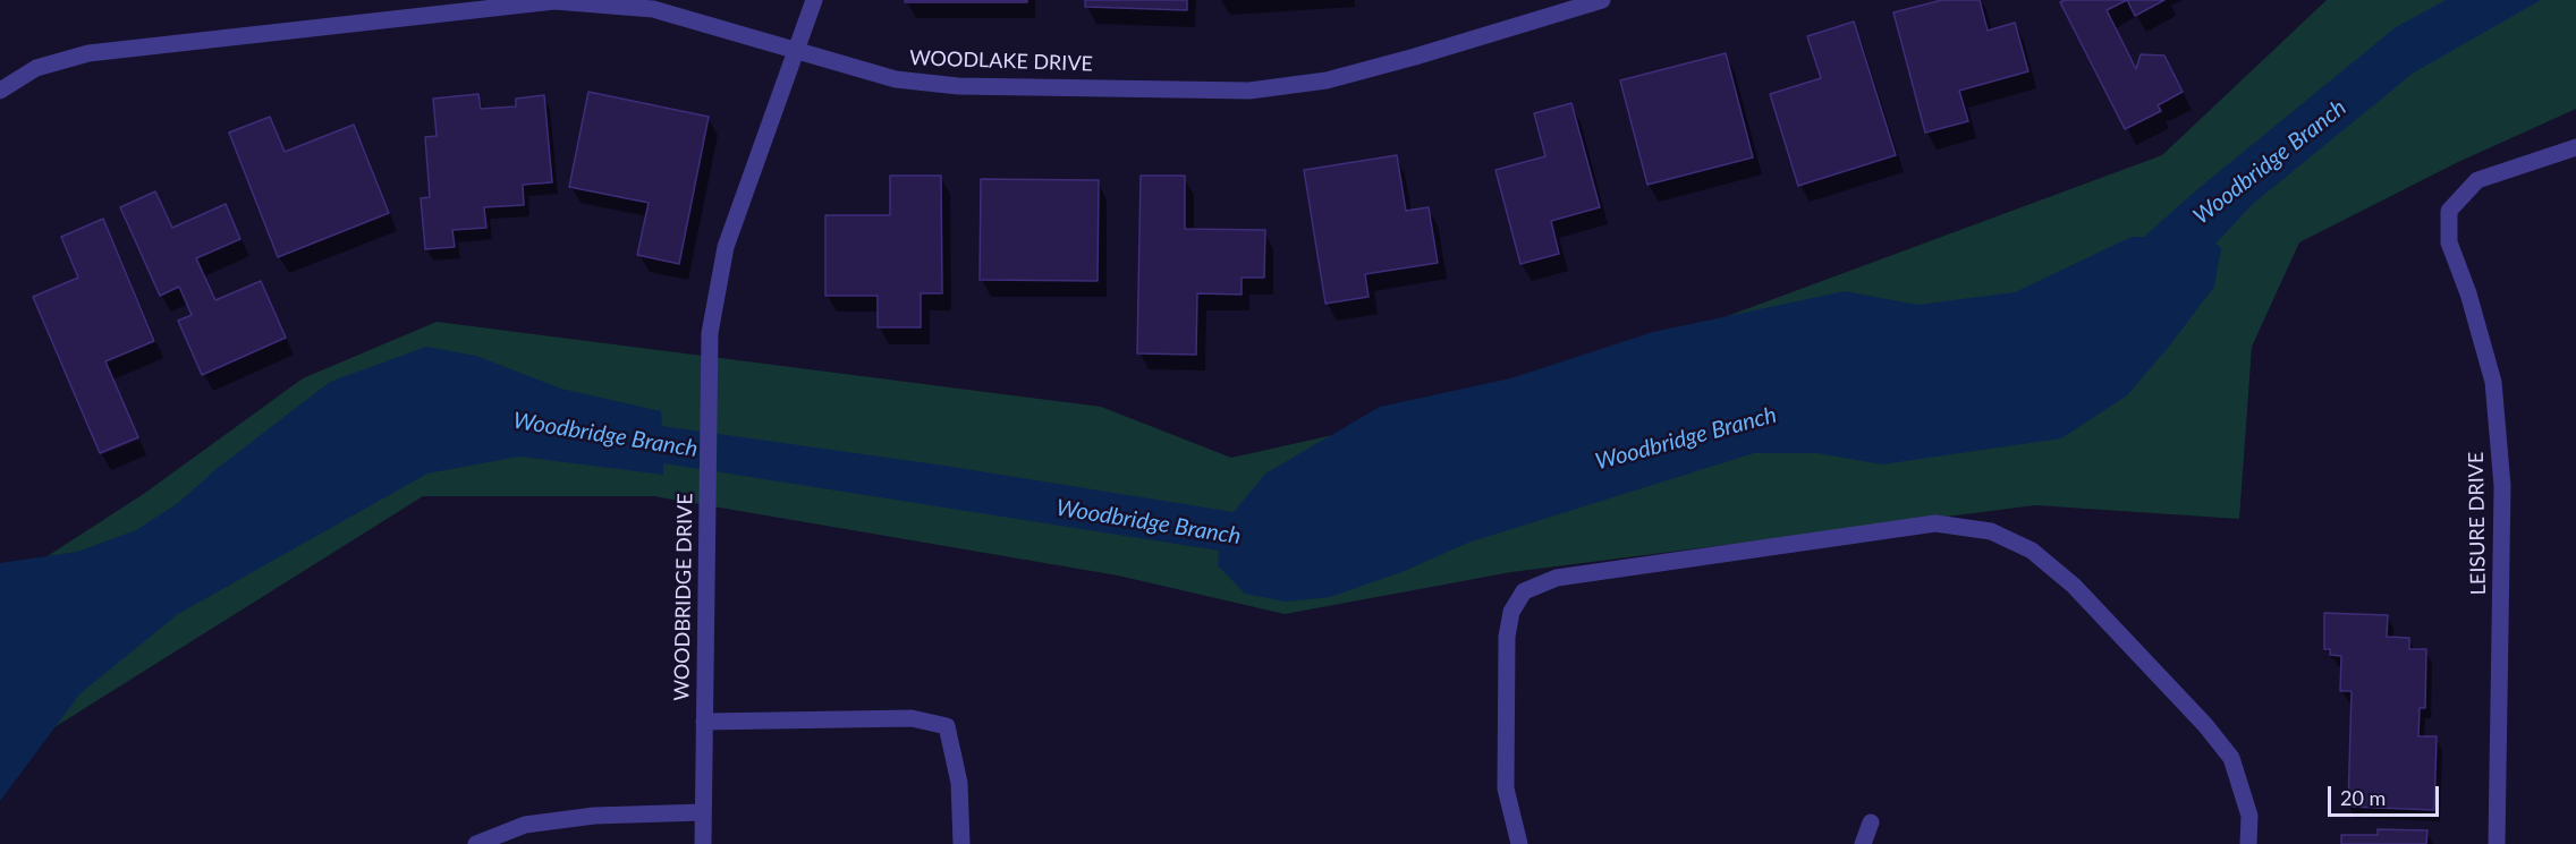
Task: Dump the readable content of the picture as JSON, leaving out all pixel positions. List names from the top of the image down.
{
  "streets": {
    "street": ["WOODLAKE DRIVE", "LEISURE DRIVE", "WOODBRIDGE DRIVE"]
  },
  "crossings": [
    ["WOODLAKE DRIVE", "WOODBRIDGE DRIVE"]
  ],
  "water": ["Woodbridge Branch"],
  "scale_bar": "20 m"
}
